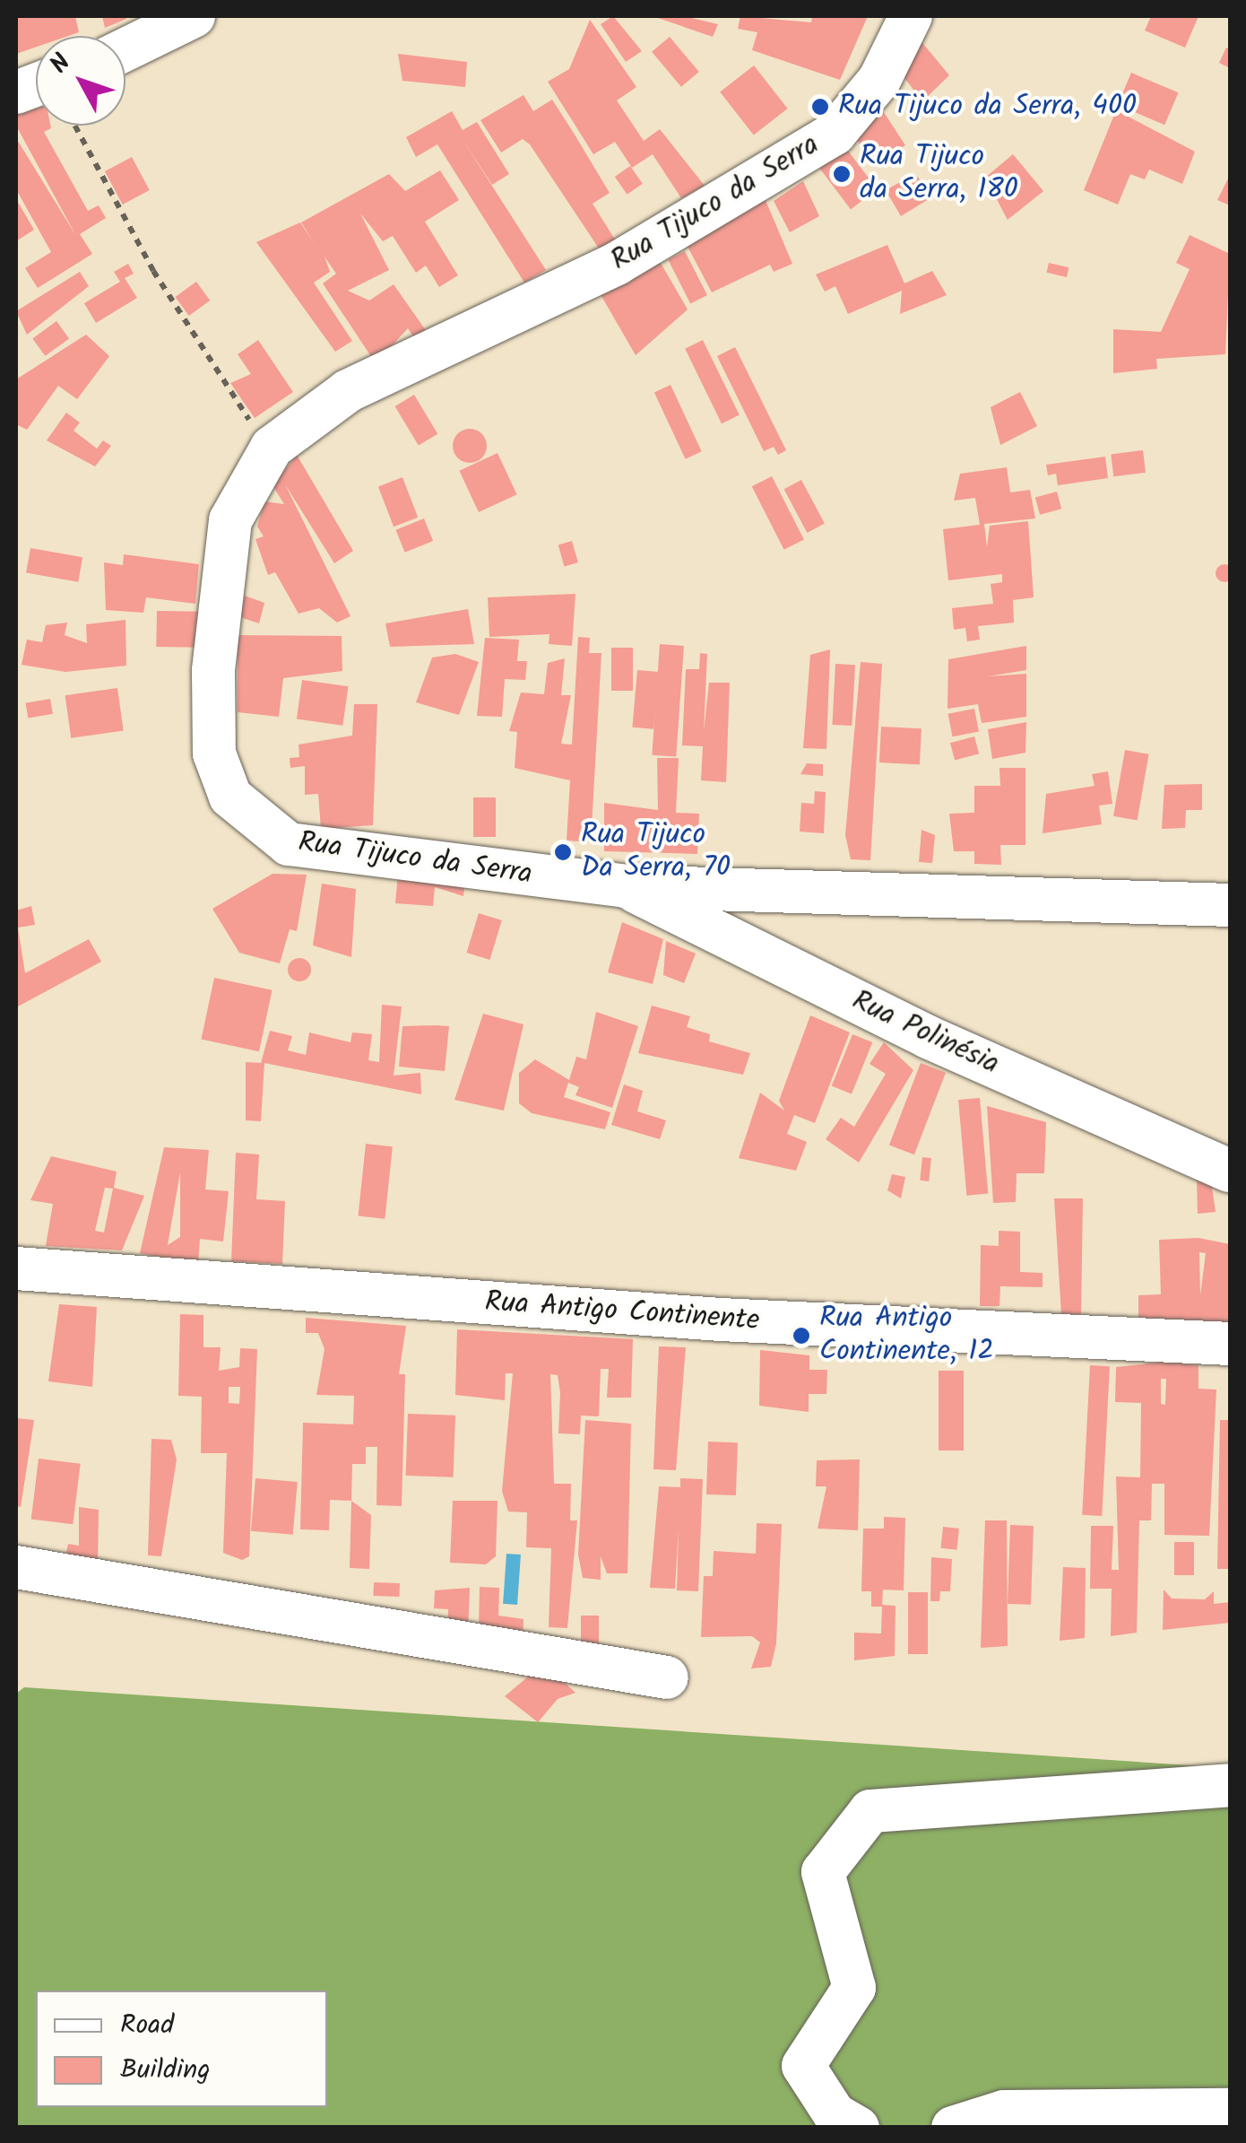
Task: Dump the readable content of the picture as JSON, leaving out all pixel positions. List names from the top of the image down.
{
  "streets": {
    "street": ["Rua Tijuco da Serra", "Rua Polinésia", "Rua Antigo Continente"]
  },
  "crossings": [
    ["Rua Tijuco da Serra", "Rua Polinésia"]
  ],
  "places": [
    "Rua Tijuco da Serra, 400",
    "Rua Tijuco da Serra, 180",
    "Rua Tijuco Da Serra, 70",
    "Rua Antigo Continente, 12"
  ],
  "legend": ["Road", "Building"],
  "north": "top left"
}
